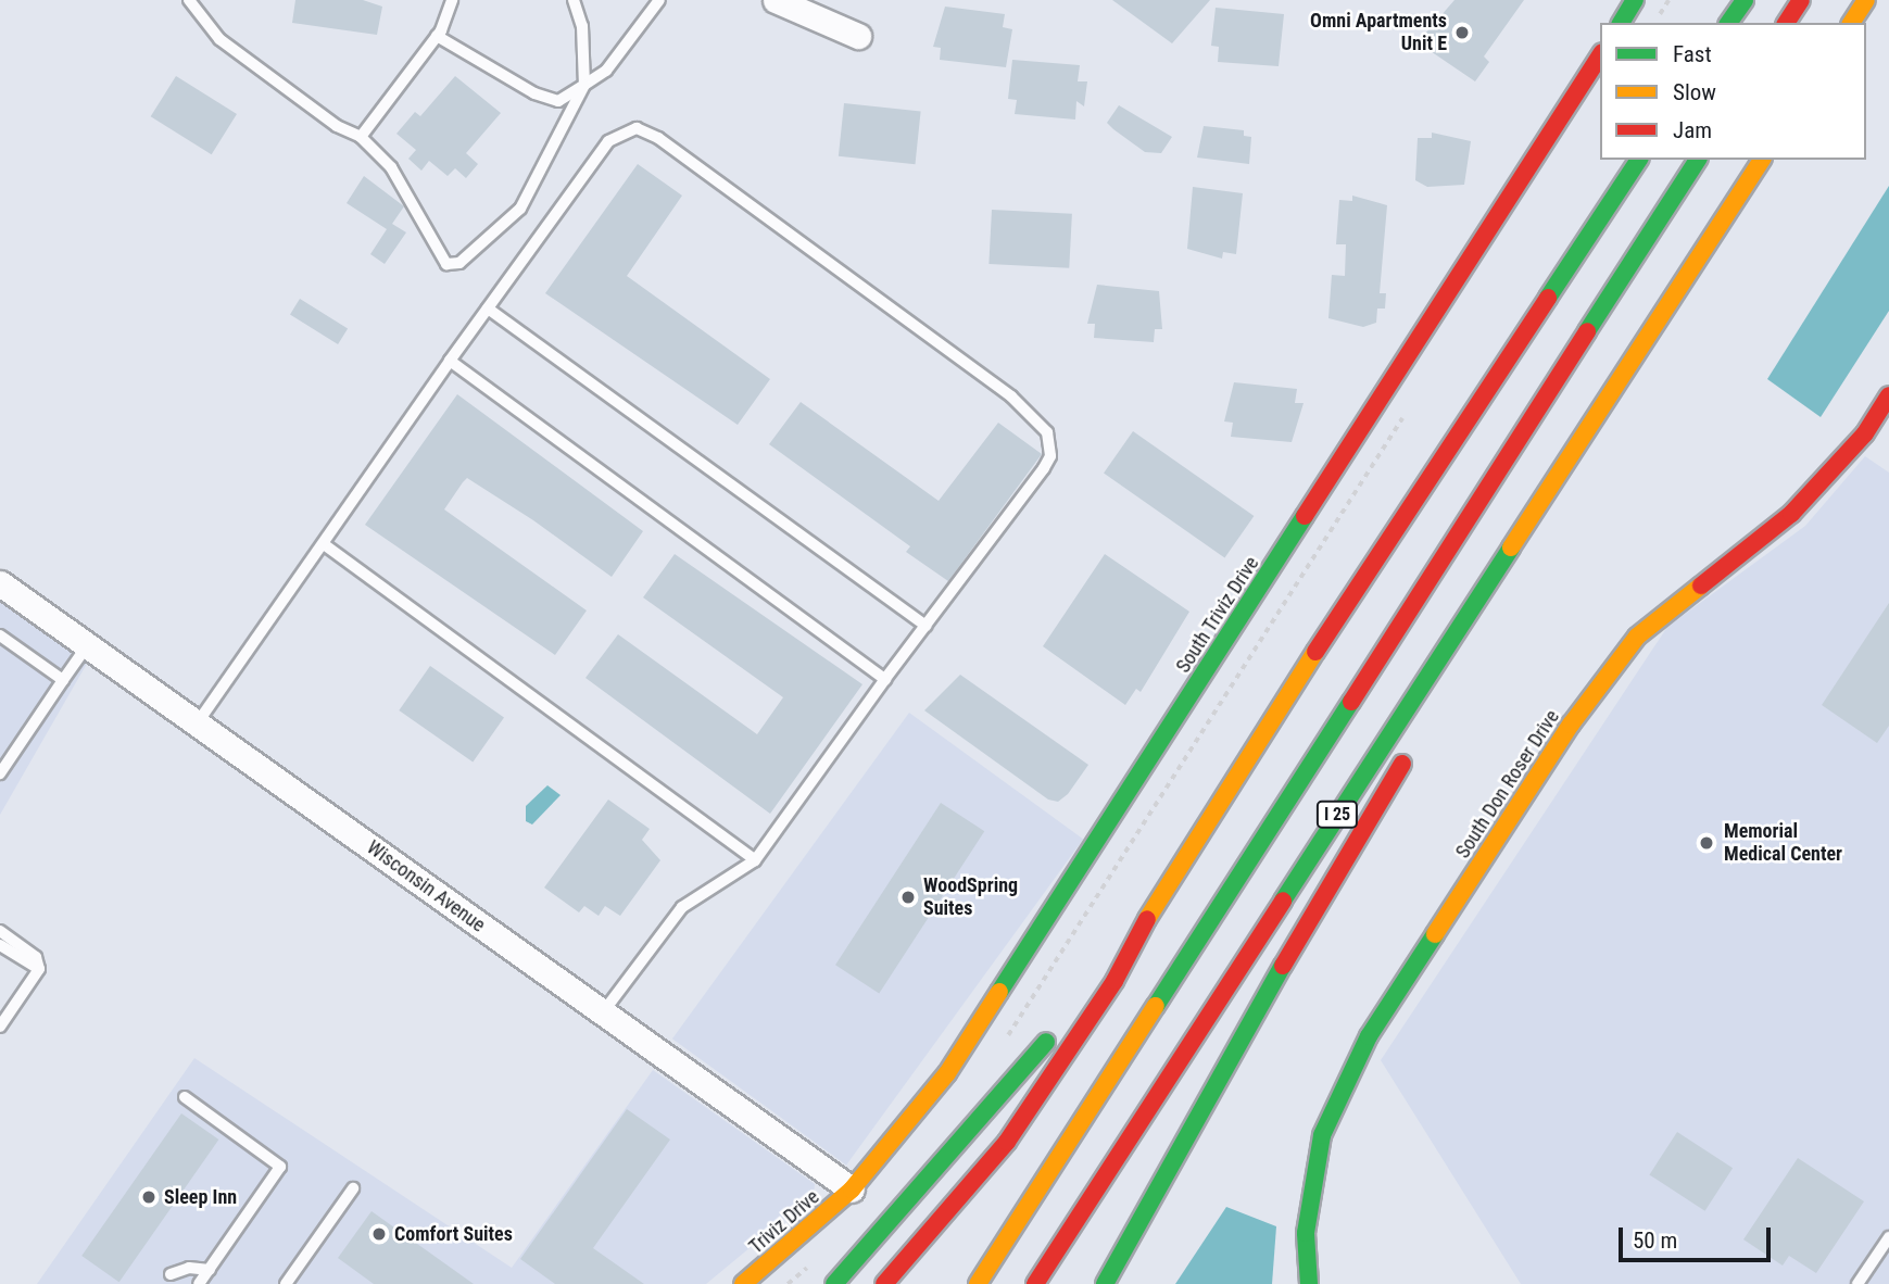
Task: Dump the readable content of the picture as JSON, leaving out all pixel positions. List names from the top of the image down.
{
  "streets": {
    "main road": [
      "South Triviz Drive",
      "South Don Roser Drive",
      "I 25",
      "Triviz Drive"
    ],
    "street": ["Wisconsin Avenue"]
  },
  "crossings": [
    ["South Triviz Drive", "Wisconsin Avenue"],
    ["South Triviz Drive", "Triviz Drive"],
    ["Wisconsin Avenue", "Triviz Drive"]
  ],
  "places": [
    "Omni Apartments Unit E",
    "Memorial Medical Center",
    "WoodSpring Suites",
    "Sleep Inn",
    "Comfort Suites"
  ],
  "legend": ["Fast", "Slow", "Jam"],
  "scale_bar": "50 m"
}
